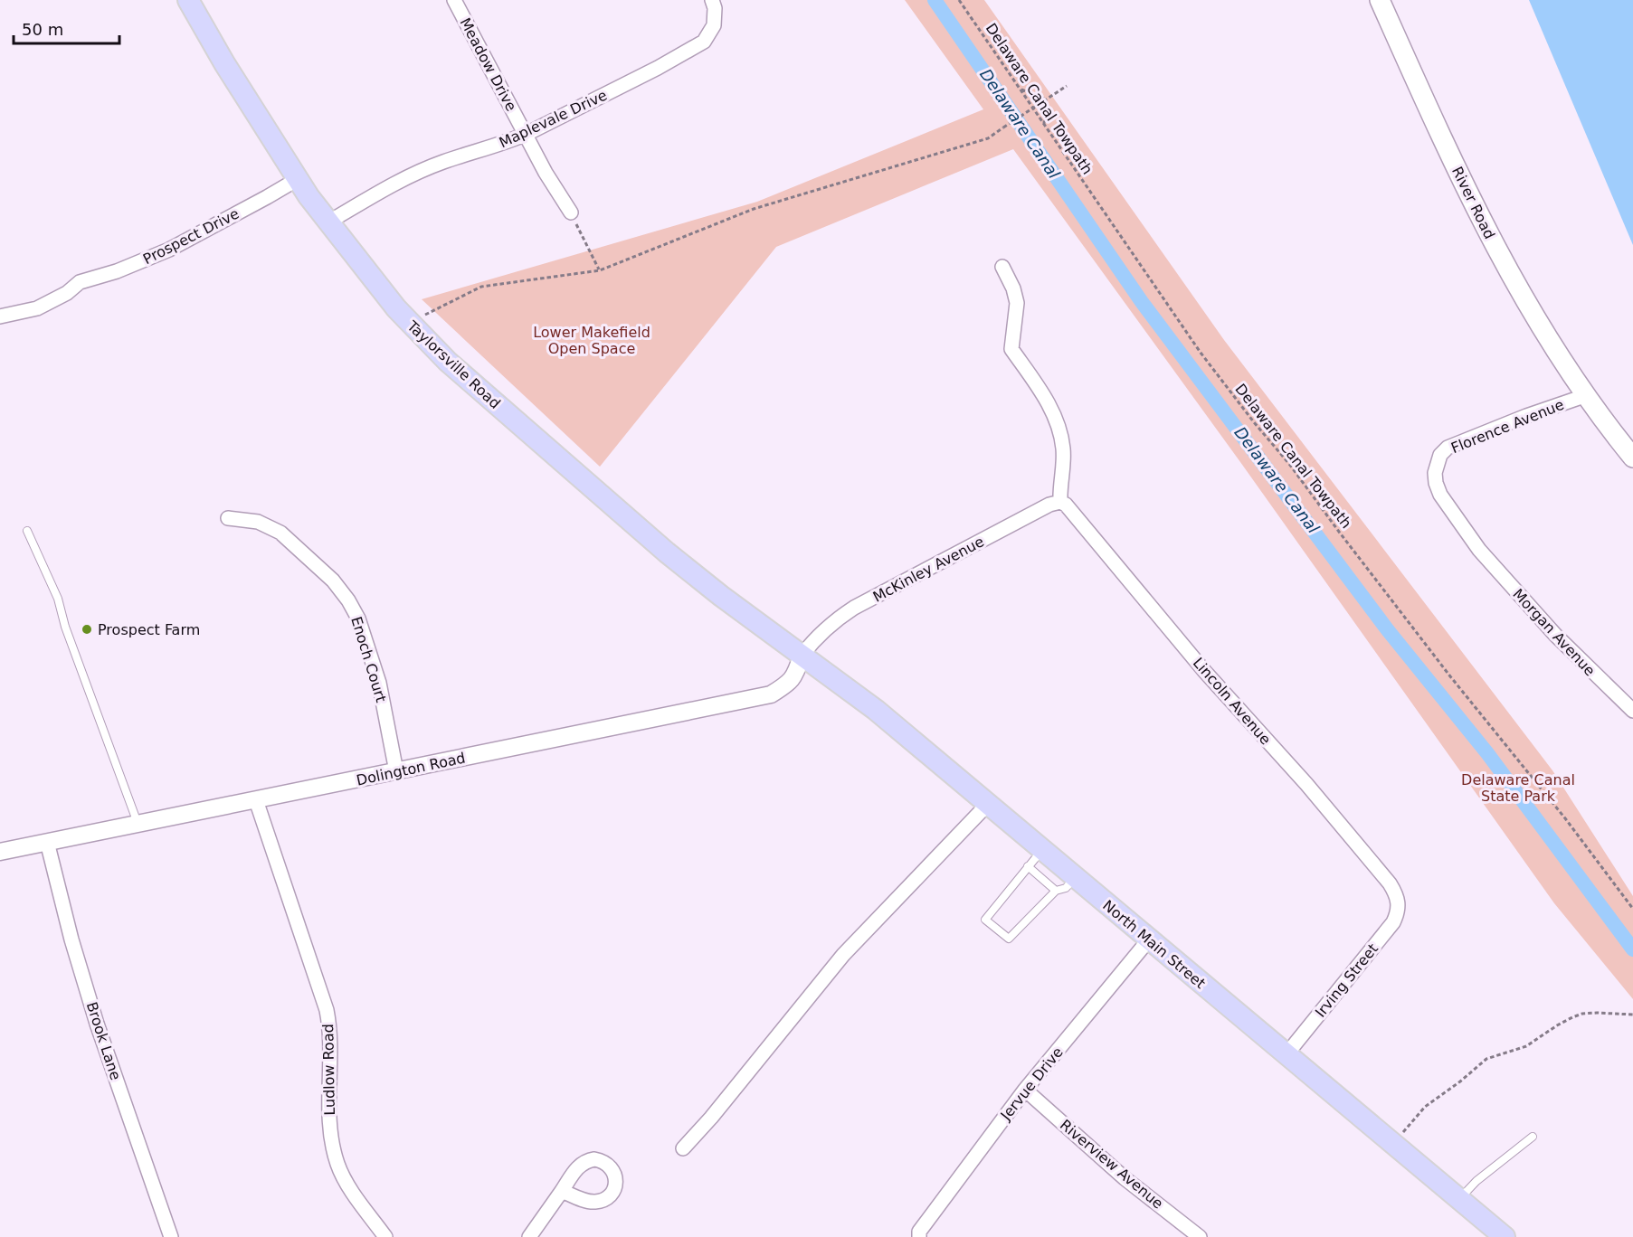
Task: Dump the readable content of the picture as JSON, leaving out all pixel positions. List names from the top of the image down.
{
  "streets": {
    "main road": ["River Road", "Taylorsville Road", "North Main Street"],
    "street": [
      "Meadow Drive",
      "Maplevale Drive",
      "Prospect Drive",
      "Florence Avenue",
      "McKinley Avenue",
      "Morgan Avenue",
      "Enoch Court",
      "Lincoln Avenue",
      "Dolington Road",
      "Irving Street",
      "Brook Lane",
      "Ludlow Road",
      "Jervue Drive",
      "Riverview Avenue"
    ],
    "path": ["Delaware Canal Towpath"]
  },
  "crossings": [
    ["Meadow Drive", "Maplevale Drive"],
    ["Maplevale Drive", "Taylorsville Road"],
    ["River Road", "Florence Avenue"],
    ["Prospect Drive", "Taylorsville Road"],
    ["Taylorsville Road", "McKinley Avenue"],
    ["Taylorsville Road", "Dolington Road"],
    ["Taylorsville Road", "North Main Street"],
    ["Florence Avenue", "Morgan Avenue"],
    ["McKinley Avenue", "Lincoln Avenue"],
    ["McKinley Avenue", "Dolington Road"],
    ["McKinley Avenue", "North Main Street"],
    ["Enoch Court", "Dolington Road"],
    ["Lincoln Avenue", "Irving Street"],
    ["Dolington Road", "North Main Street"],
    ["Dolington Road", "Brook Lane"],
    ["Dolington Road", "Ludlow Road"],
    ["North Main Street", "Irving Street"],
    ["North Main Street", "Jervue Drive"],
    ["Jervue Drive", "Riverview Avenue"]
  ],
  "water": ["Delaware Canal"],
  "parks": ["Lower Makefield Open Space", "Delaware Canal State Park"],
  "places": ["Prospect Farm"],
  "scale_bar": "50 m"
}
